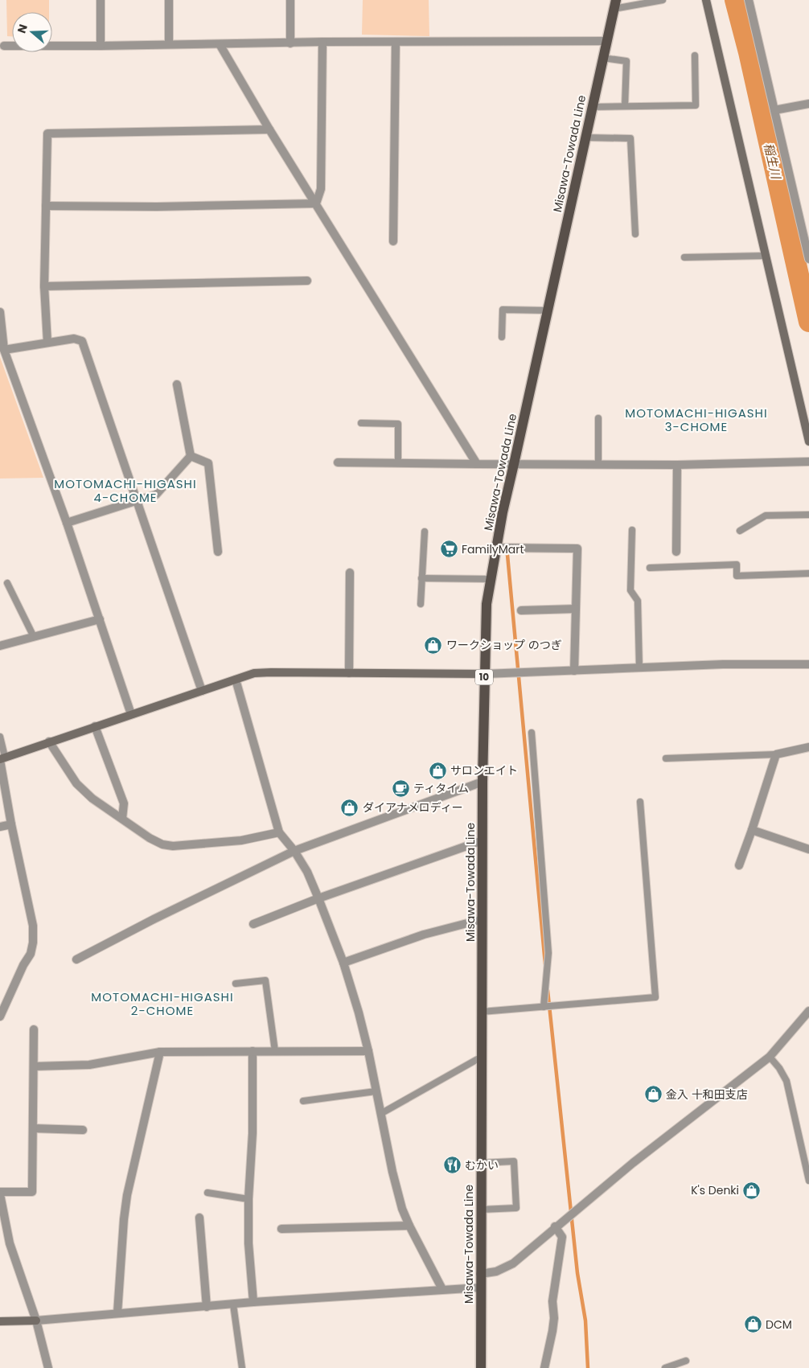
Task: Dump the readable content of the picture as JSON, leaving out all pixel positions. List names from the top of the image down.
{
  "streets": {
    "main road": ["Misawa-Towada Line", "10"]
  },
  "districts": ["MOTOMACHI-HIGASHI 3-CHOME", "MOTOMACHI-HIGASHI 4-CHOME", "MOTOMACHI-HIGASHI 2-CHOME"],
  "water": ["稲生川"],
  "places": {
    "supermarket": ["FamilyMart"],
    "shop": [
      "ワークショップ のつぎ",
      "サロンエイト",
      "ダイアナメロディー",
      "金入 十和田支店",
      "K's Denki",
      "DCM"
    ],
    "cafe": ["ティタイム"],
    "restaurant": ["むかい"]
  },
  "north": "left"
}
